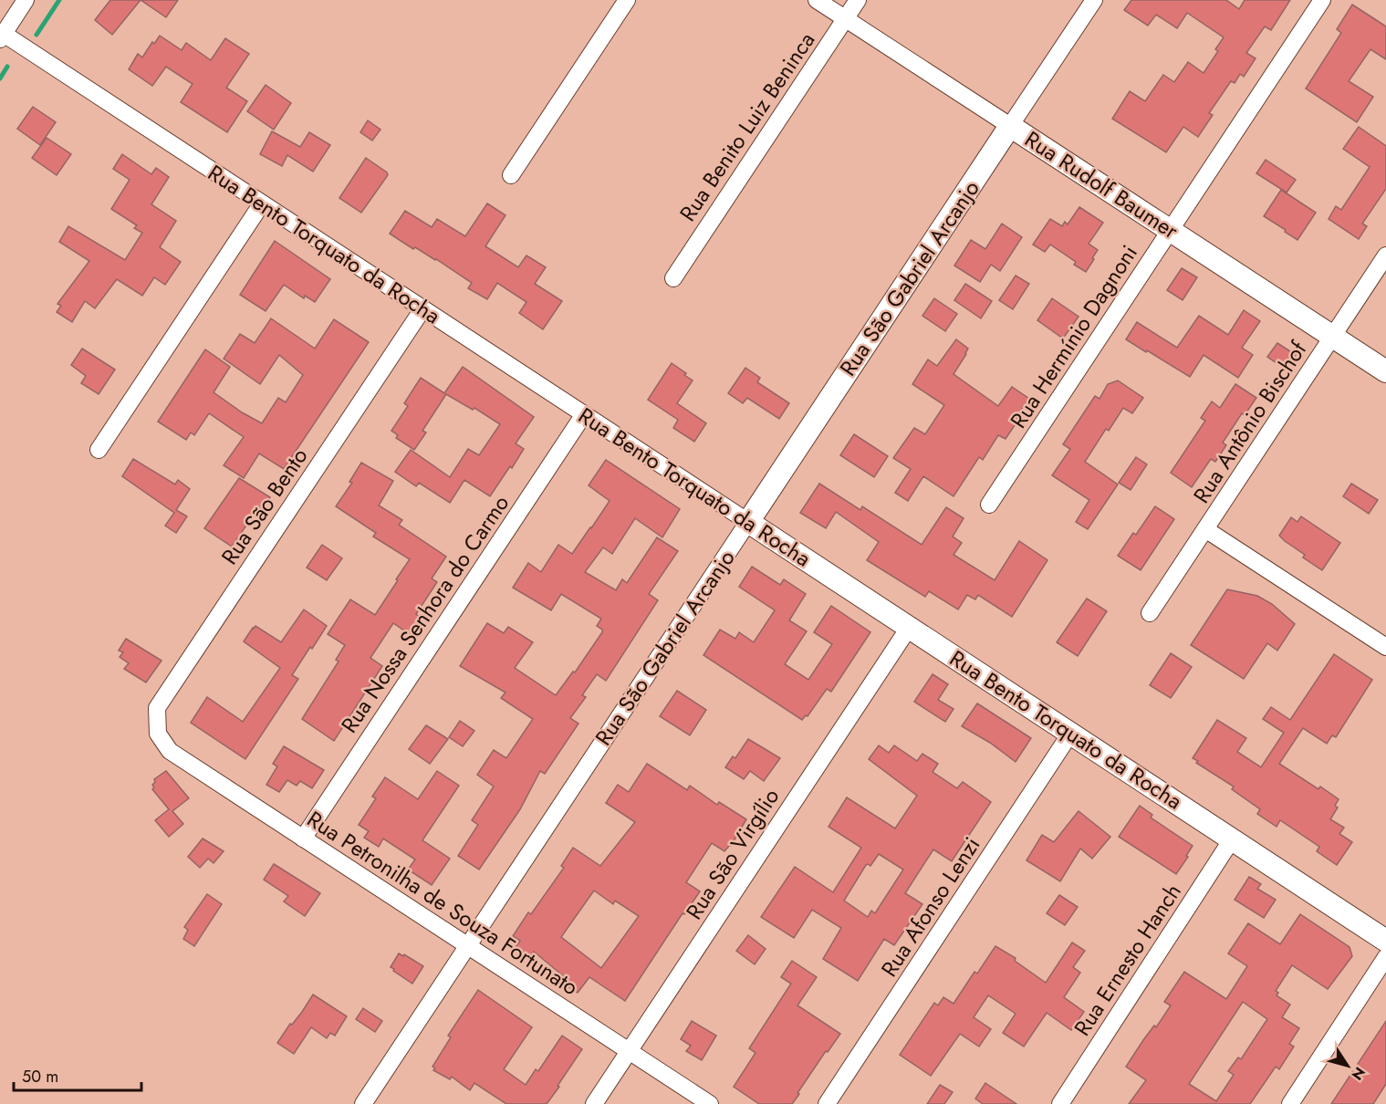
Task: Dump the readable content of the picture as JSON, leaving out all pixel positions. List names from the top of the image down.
{
  "streets": {
    "street": [
      "Rua Benito Luiz Beninca",
      "Rua Rudolf Baumer",
      "Rua Bento Torquato da Rocha",
      "Rua São Gabriel Arcanjo",
      "Rua Hermínio Dagnoni",
      "Rua Antônio Bischof",
      "Rua São Bento",
      "Rua Nossa Senhora do Carmo",
      "Rua São Virgílio",
      "Rua Petronilha de Souza Fortunato",
      "Rua Afonso Lenzi",
      "Rua Ernesto Hanch"
    ]
  },
  "crossings": [
    ["Rua Benito Luiz Beninca", "Rua Rudolf Baumer"],
    ["Rua Rudolf Baumer", "Rua São Gabriel Arcanjo"],
    ["Rua Rudolf Baumer", "Rua Hermínio Dagnoni"],
    ["Rua Rudolf Baumer", "Rua Antônio Bischof"],
    ["Rua Bento Torquato da Rocha", "Rua São Gabriel Arcanjo"],
    ["Rua Bento Torquato da Rocha", "Rua São Bento"],
    ["Rua Bento Torquato da Rocha", "Rua Nossa Senhora do Carmo"],
    ["Rua Bento Torquato da Rocha", "Rua São Virgílio"],
    ["Rua Bento Torquato da Rocha", "Rua Afonso Lenzi"],
    ["Rua Bento Torquato da Rocha", "Rua Ernesto Hanch"],
    ["Rua São Gabriel Arcanjo", "Rua Petronilha de Souza Fortunato"],
    ["Rua São Bento", "Rua Petronilha de Souza Fortunato"],
    ["Rua Nossa Senhora do Carmo", "Rua Petronilha de Souza Fortunato"],
    ["Rua São Virgílio", "Rua Petronilha de Souza Fortunato"]
  ],
  "scale_bar": "50 m",
  "north": "bottom right"
}
